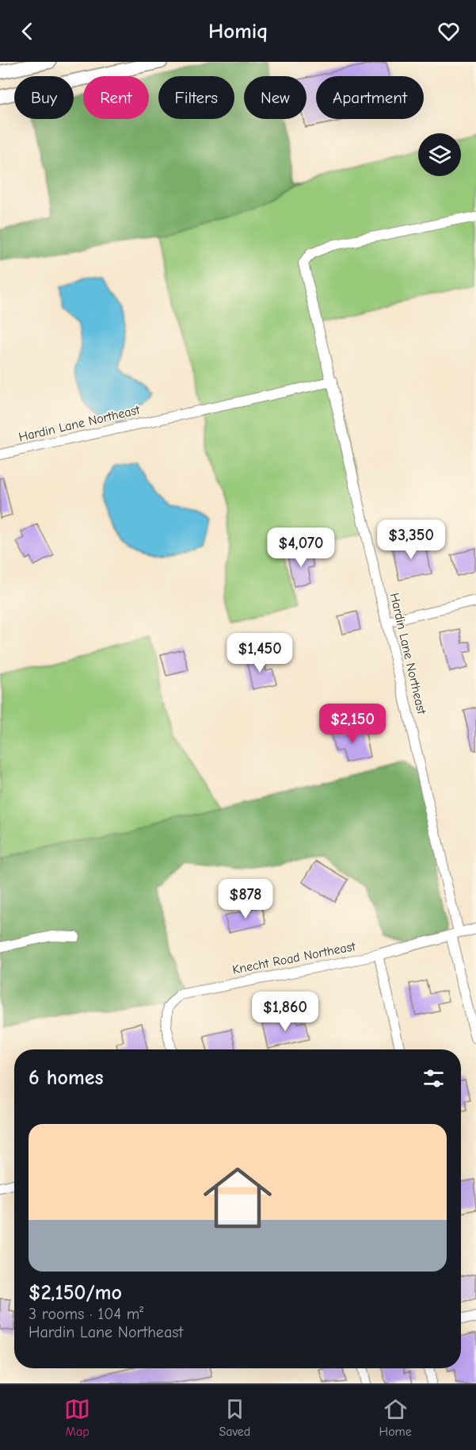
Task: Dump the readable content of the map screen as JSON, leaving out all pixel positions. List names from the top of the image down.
{
  "streets": {
    "street": ["Hardin Lane Northeast", "Knecht Road Northeast"]
  },
  "crossings": [
    ["Hardin Lane Northeast", "Knecht Road Northeast"]
  ],
  "page": {
    "header": "Homiq",
    "chip": [
      "Buy",
      "Rent",
      "Filters",
      "New",
      "Apartment"
    ],
    "price": [
      "$3,350",
      "$4,070",
      "$1,450",
      "$2,150",
      "$878",
      "$1,860"
    ],
    "heading": "6 homes",
    "list": [
      {
        "name": "$2,150/mo",
        "note": "3 rooms · 104 m² · Hardin Lane Northeast"
      }
    ],
    "tabs": ["Map", "Saved", "Home"]
  }
}
